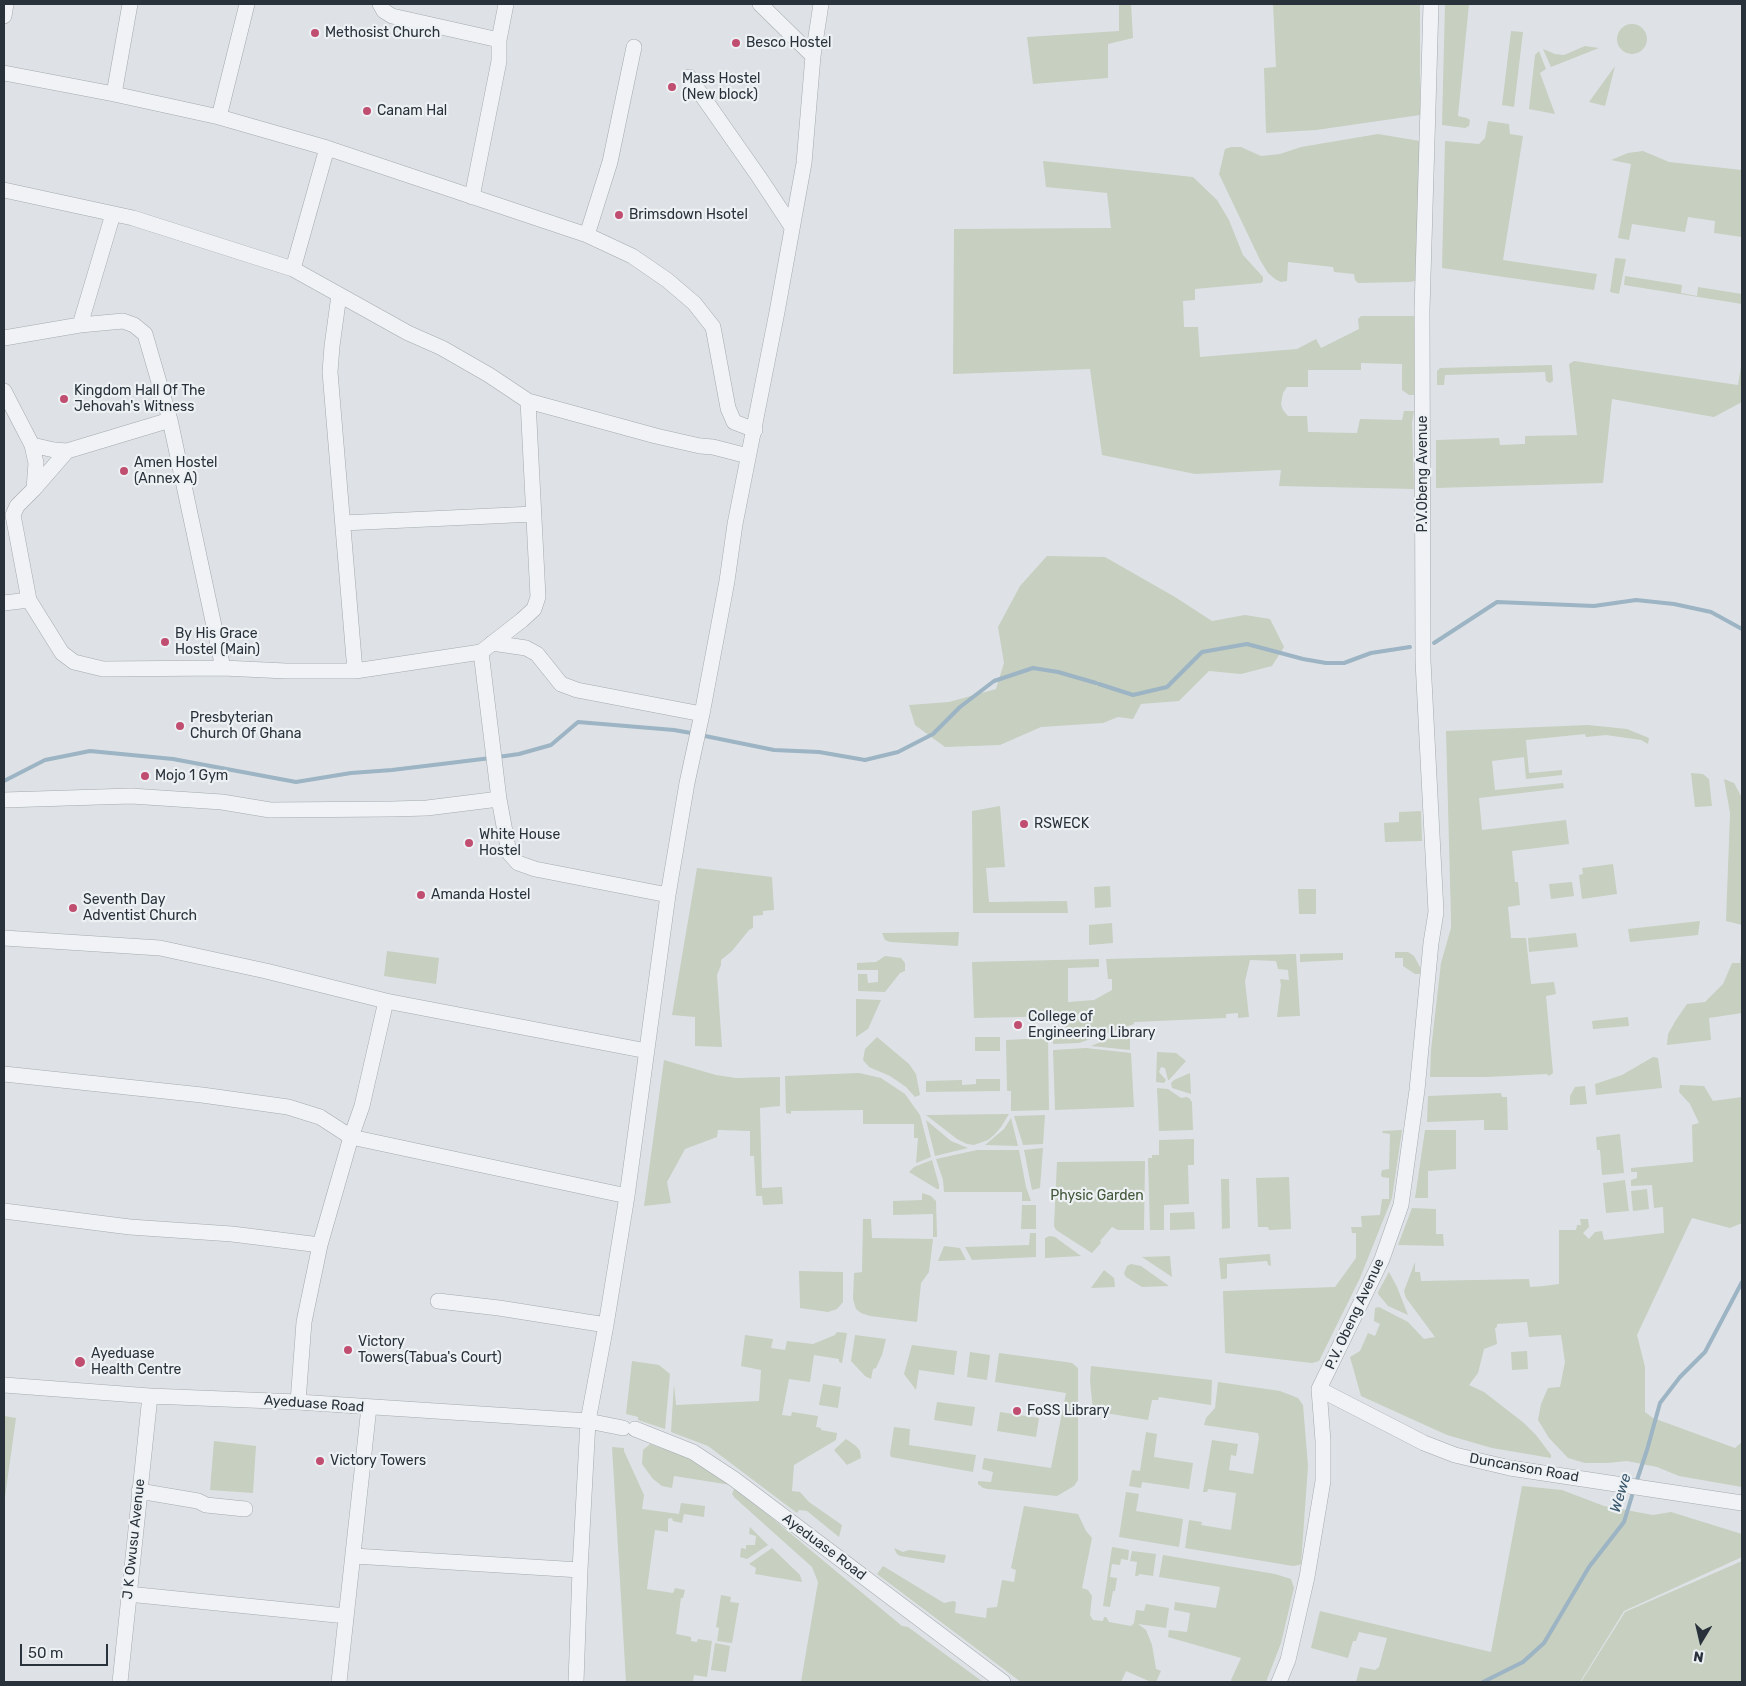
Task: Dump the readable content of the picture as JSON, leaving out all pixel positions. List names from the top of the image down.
{
  "streets": {
    "street": [
      "P.V.Obeng Avenue",
      "P.V. Obeng Avenue",
      "Ayeduase Road",
      "Duncanson Road",
      "J K Owusu Avenue"
    ]
  },
  "crossings": [
    ["P.V.Obeng Avenue", "P.V. Obeng Avenue"],
    ["P.V. Obeng Avenue", "Duncanson Road"],
    ["Ayeduase Road", "J K Owusu Avenue"]
  ],
  "water": ["Wewe"],
  "parks": ["Physic Garden"],
  "places": [
    "Methosist Church",
    "Besco Hostel",
    "Mass Hostel (New block)",
    "Canam Hal",
    "Brimsdown Hsotel",
    "Kingdom Hall Of The Jehovah's Witness",
    "Amen Hostel (Annex A)",
    "By His Grace Hostel (Main)",
    "Presbyterian Church Of Ghana",
    "Mojo 1 Gym",
    "RSWECK",
    "White House Hostel",
    "Amanda Hostel",
    "Seventh Day Adventist Church",
    "College of Engineering Library",
    "Victory Towers(Tabua's Court)",
    "Ayeduase Health Centre",
    "FoSS Library",
    "Victory Towers"
  ],
  "scale_bar": "50 m",
  "north": "bottom"
}
